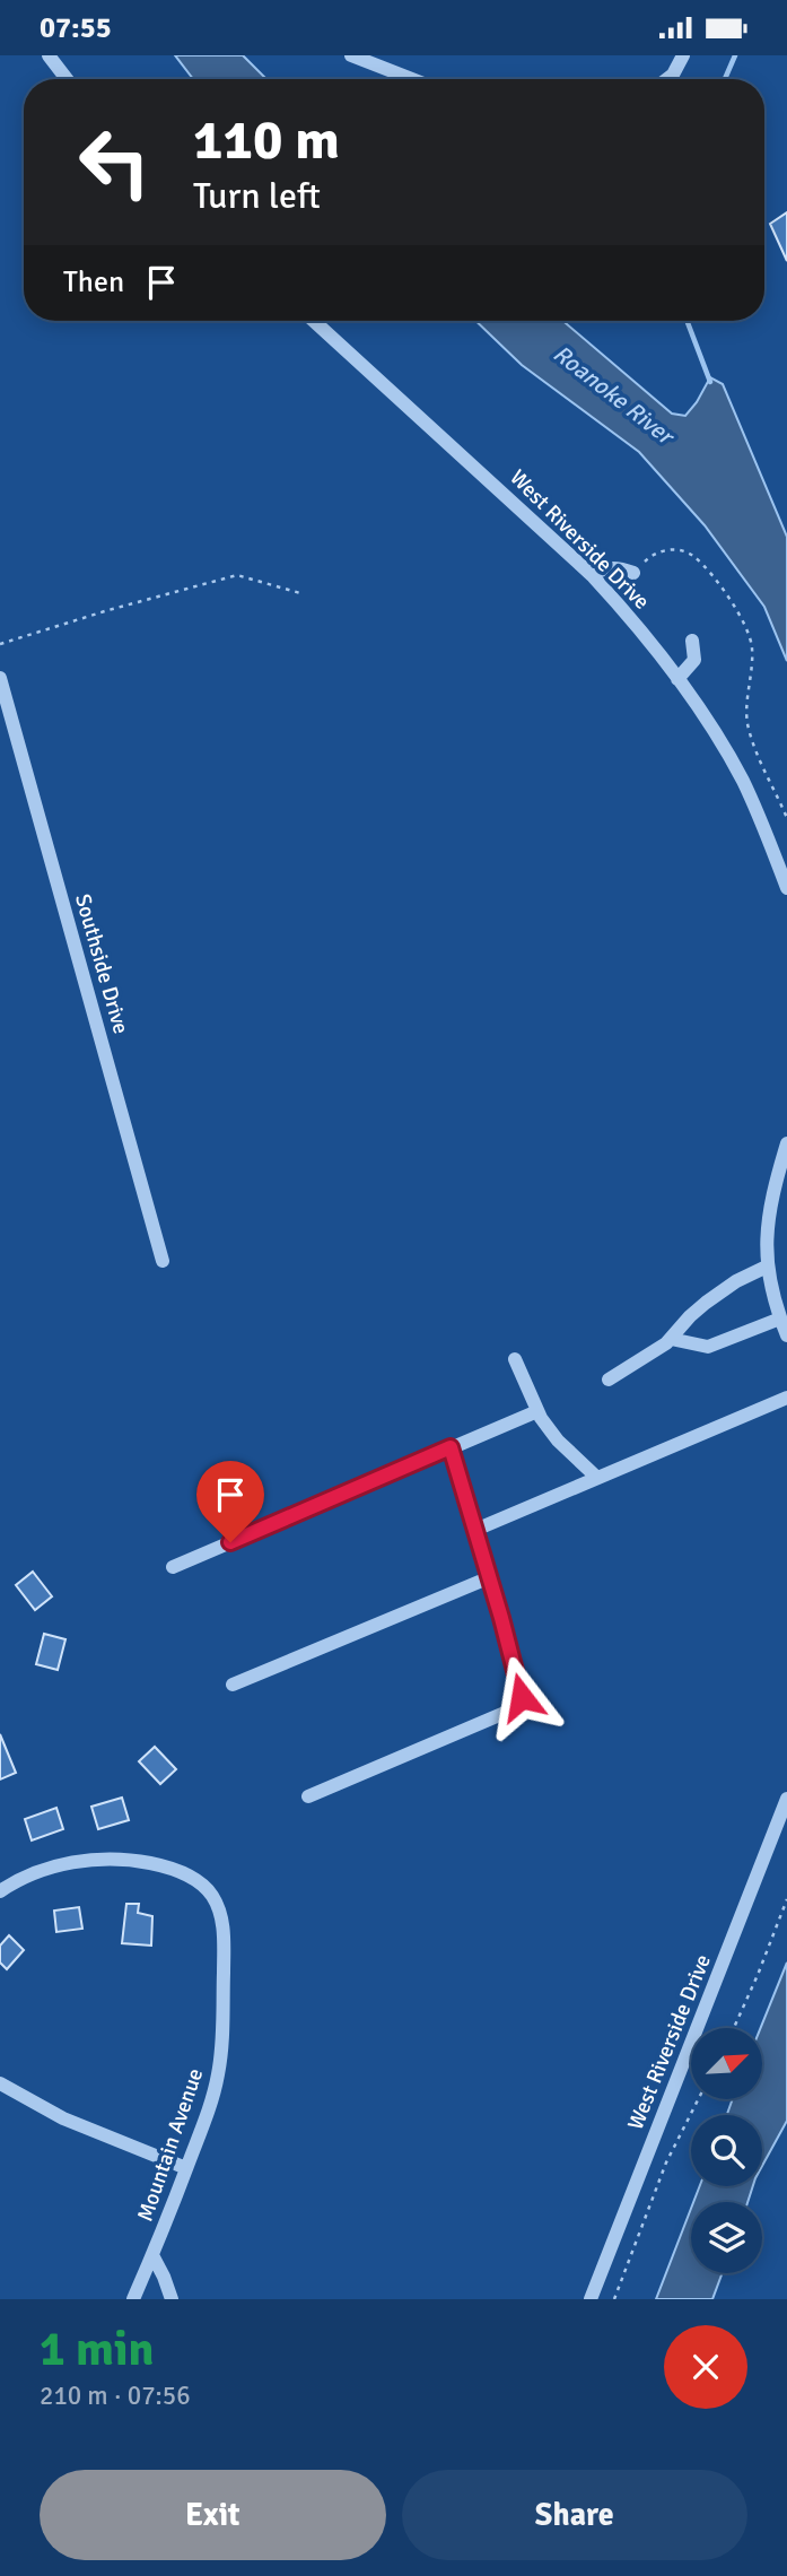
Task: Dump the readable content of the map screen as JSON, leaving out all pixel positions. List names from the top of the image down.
{
  "streets": {
    "street": ["West Riverside Drive", "Southside Drive", "Mountain Avenue"]
  },
  "water": ["Roanoke River"],
  "north": "top right",
  "page": {
    "status": "07:55",
    "turn": ["110 m", "Turn left"],
    "then": "Then",
    "heading": ["1 min", "210 m · 07:56"],
    "buttons": ["Exit", "Share"]
  }
}
